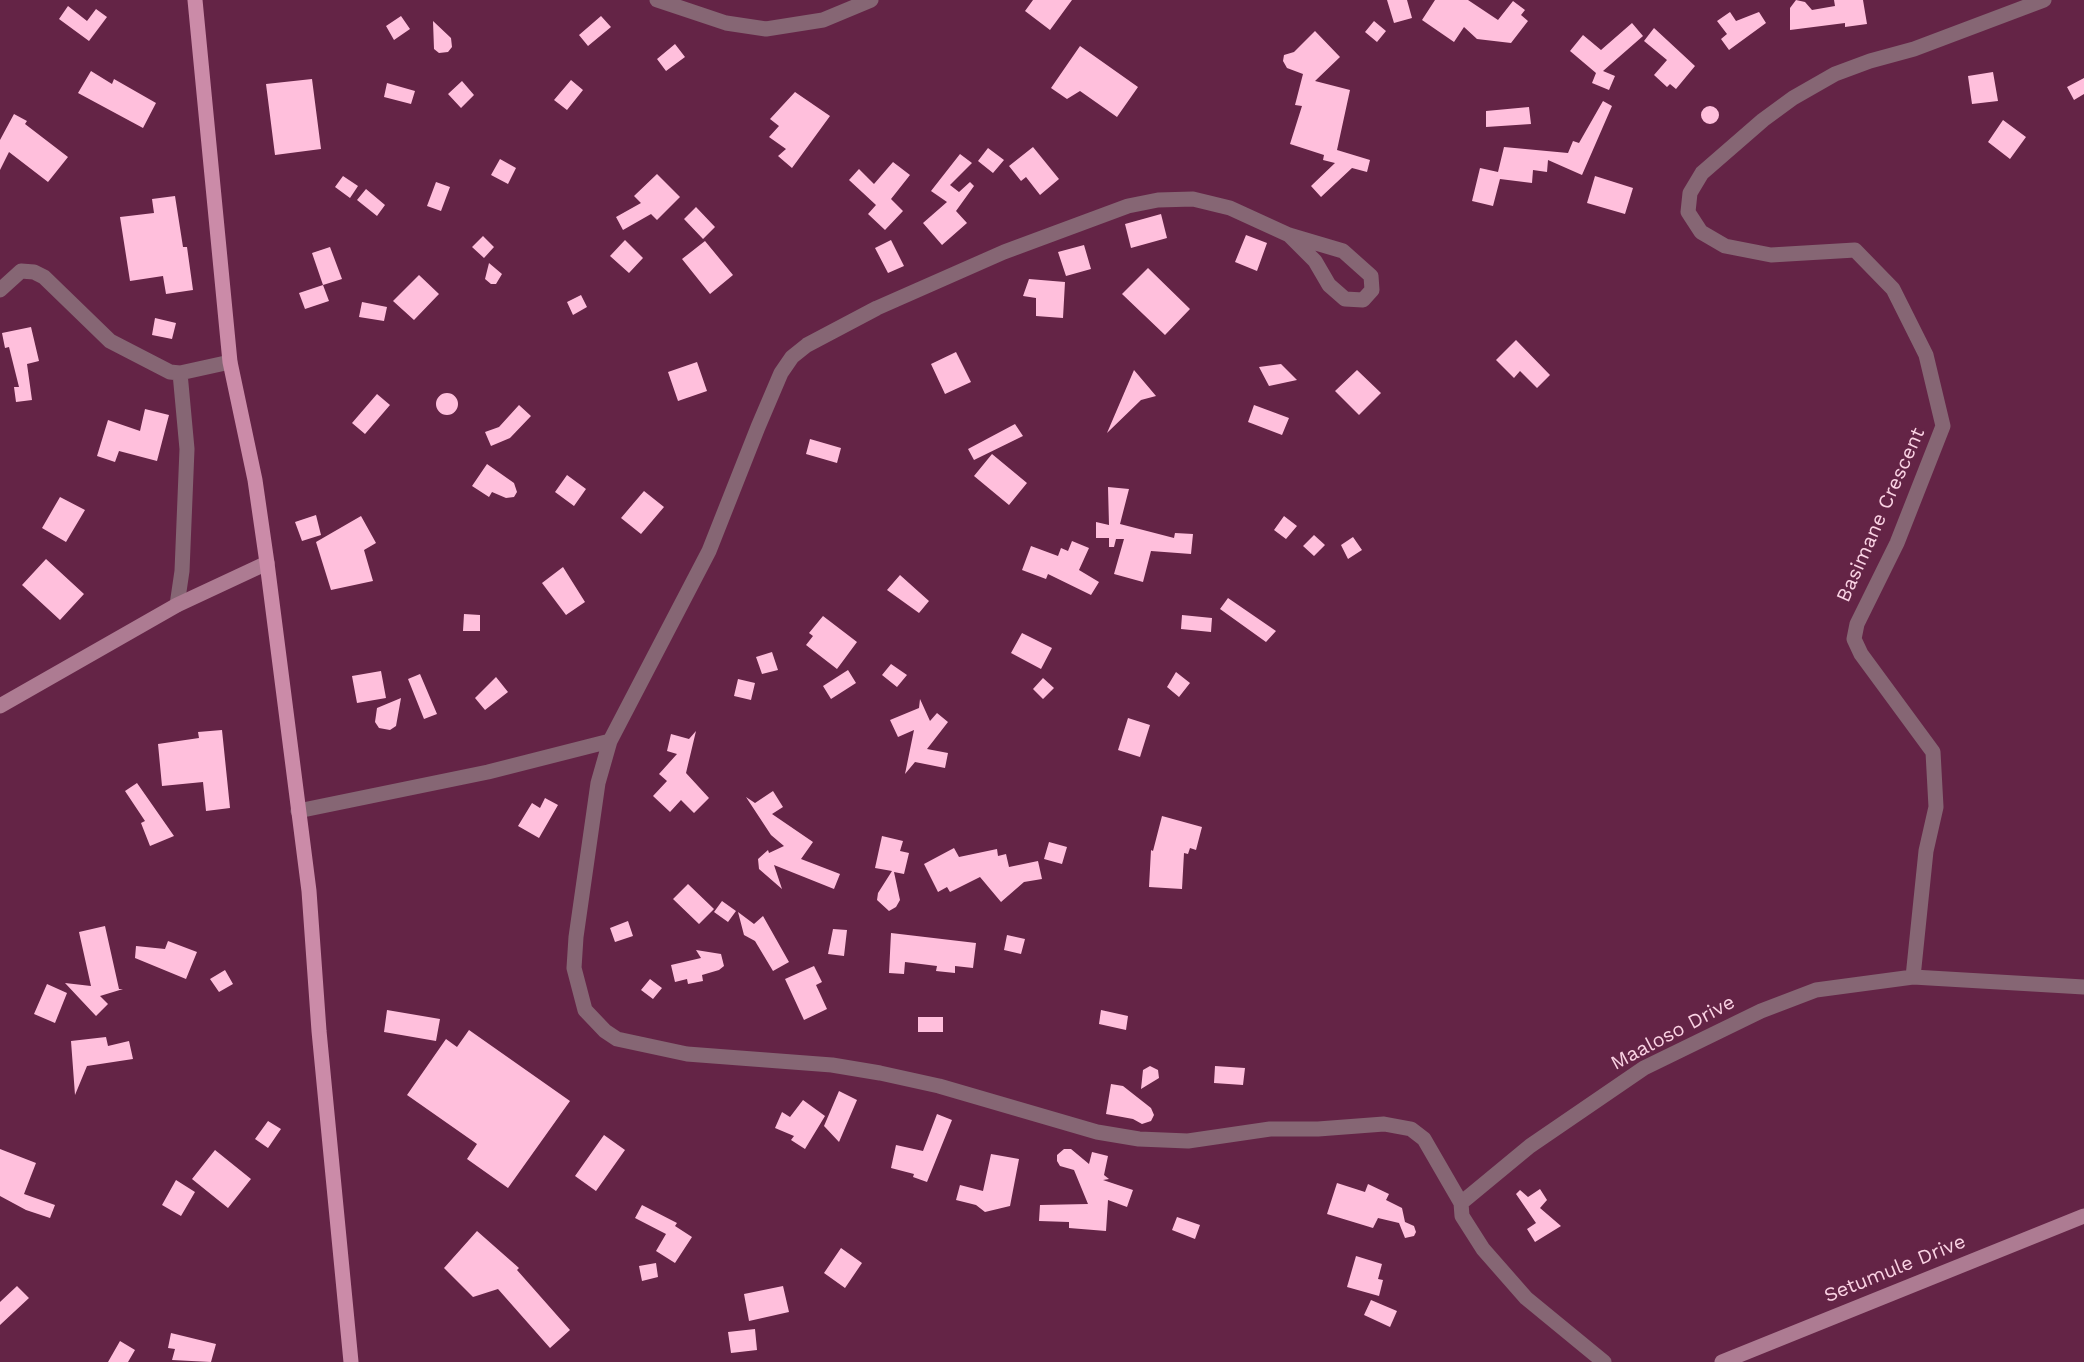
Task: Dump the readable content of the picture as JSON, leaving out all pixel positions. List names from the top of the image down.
{
  "streets": {
    "street": ["Basimane Crescent", "Maaloso Drive", "Setumule Drive"]
  },
  "crossings": [
    ["Basimane Crescent", "Maaloso Drive"]
  ]
}
